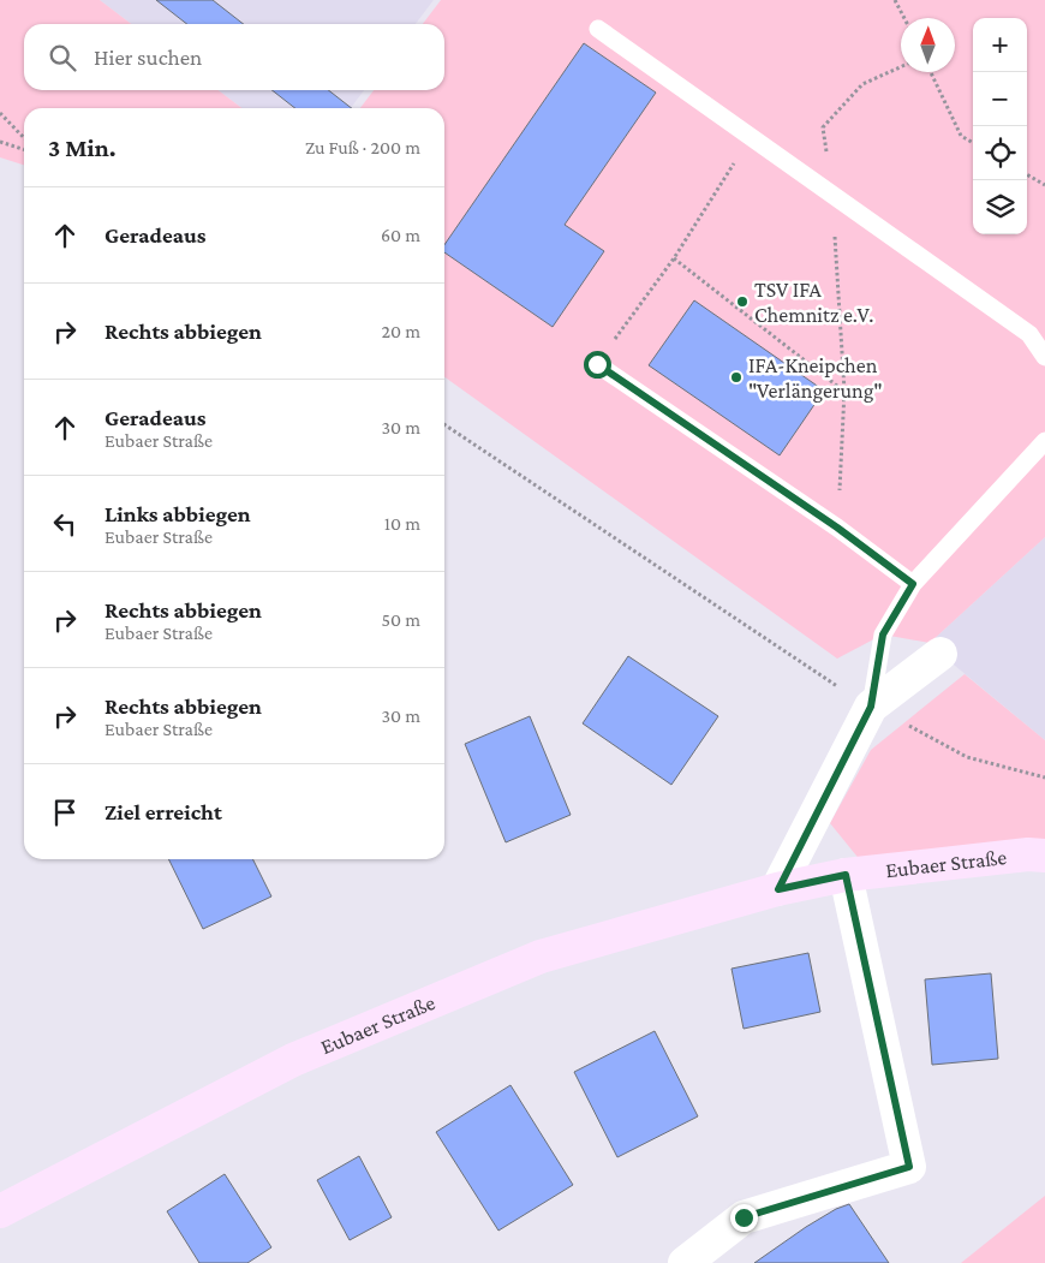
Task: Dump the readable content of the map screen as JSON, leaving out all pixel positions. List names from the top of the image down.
{
  "streets": {
    "street": ["Eubaer Straße"]
  },
  "places": ["TSV IFA Chemnitz e.V.", "IFA-Kneipchen \"Verlängerung\""],
  "north": "top",
  "page": {
    "map_buttons": ["+", "−"],
    "search": "Hier suchen",
    "heading": ["3 Min.", "Zu Fuß · 200 m"],
    "list": [
      ["Geradeaus", "60 m"],
      ["Rechts abbiegen", "20 m"],
      ["Geradeaus", "Eubaer Straße", "30 m"],
      ["Links abbiegen", "Eubaer Straße", "10 m"],
      ["Rechts abbiegen", "Eubaer Straße", "50 m"],
      ["Rechts abbiegen", "Eubaer Straße", "30 m"],
      "Ziel erreicht"
    ]
  }
}
